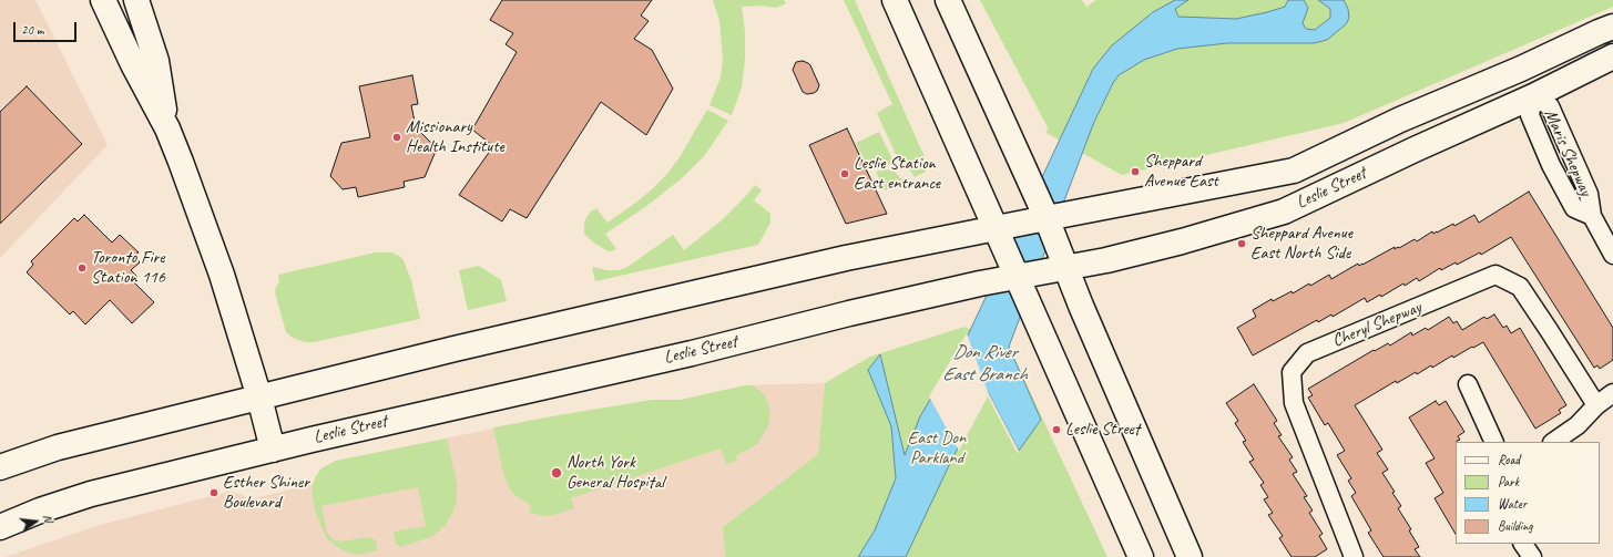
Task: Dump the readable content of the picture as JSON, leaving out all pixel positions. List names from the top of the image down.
{
  "streets": {
    "main road": ["Leslie Street"],
    "street": ["Maris Shepway", "Cheryl Shepway"]
  },
  "crossings": [
    ["Maris Shepway", "Leslie Street"]
  ],
  "water": ["Don River East Branch"],
  "parks": ["East Don Parkland"],
  "places": [
    "Missionary Health Institute",
    "Sheppard Avenue East",
    "Leslie Station East entrance",
    "Sheppard Avenue East North Side",
    "Toronto Fire Station 116",
    "Leslie Street",
    "North York General Hospital",
    "Esther Shiner Boulevard"
  ],
  "legend": [
    "Road",
    "Park",
    "Water",
    "Building"
  ],
  "scale_bar": "20 m",
  "north": "right"
}
